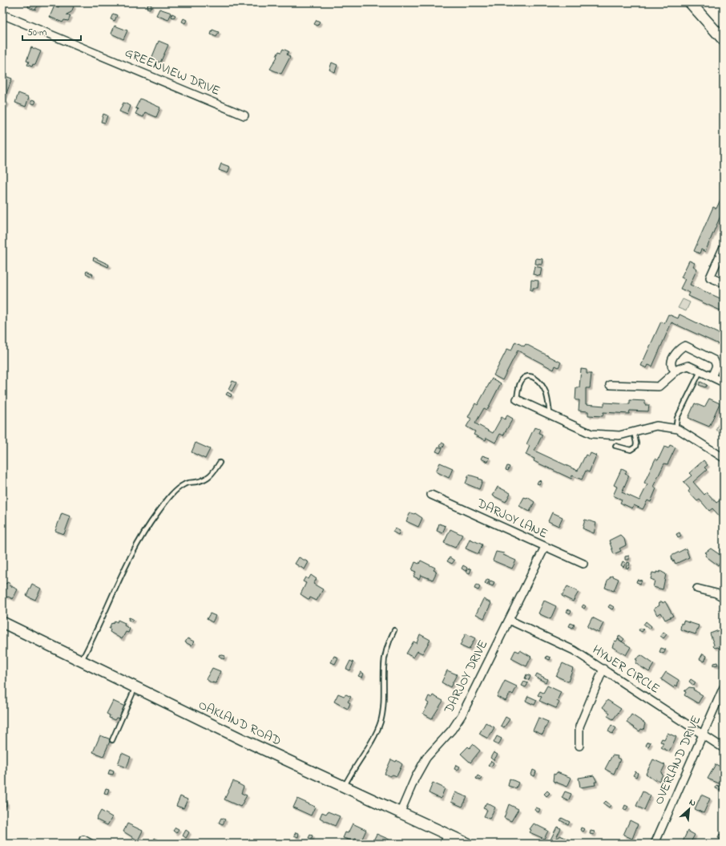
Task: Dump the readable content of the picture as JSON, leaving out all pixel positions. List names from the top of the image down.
{
  "streets": {
    "street": [
      "GREENVIEW DRIVE",
      "DARJOY LANE",
      "HYNER CIRCLE",
      "DARJOY DRIVE",
      "OAKLAND ROAD",
      "OVERLAND DRIVE"
    ]
  },
  "crossings": [
    ["DARJOY LANE", "DARJOY DRIVE"],
    ["HYNER CIRCLE", "DARJOY DRIVE"],
    ["HYNER CIRCLE", "OVERLAND DRIVE"],
    ["DARJOY DRIVE", "OAKLAND ROAD"]
  ],
  "scale_bar": "50 m",
  "north": "top right"
}
